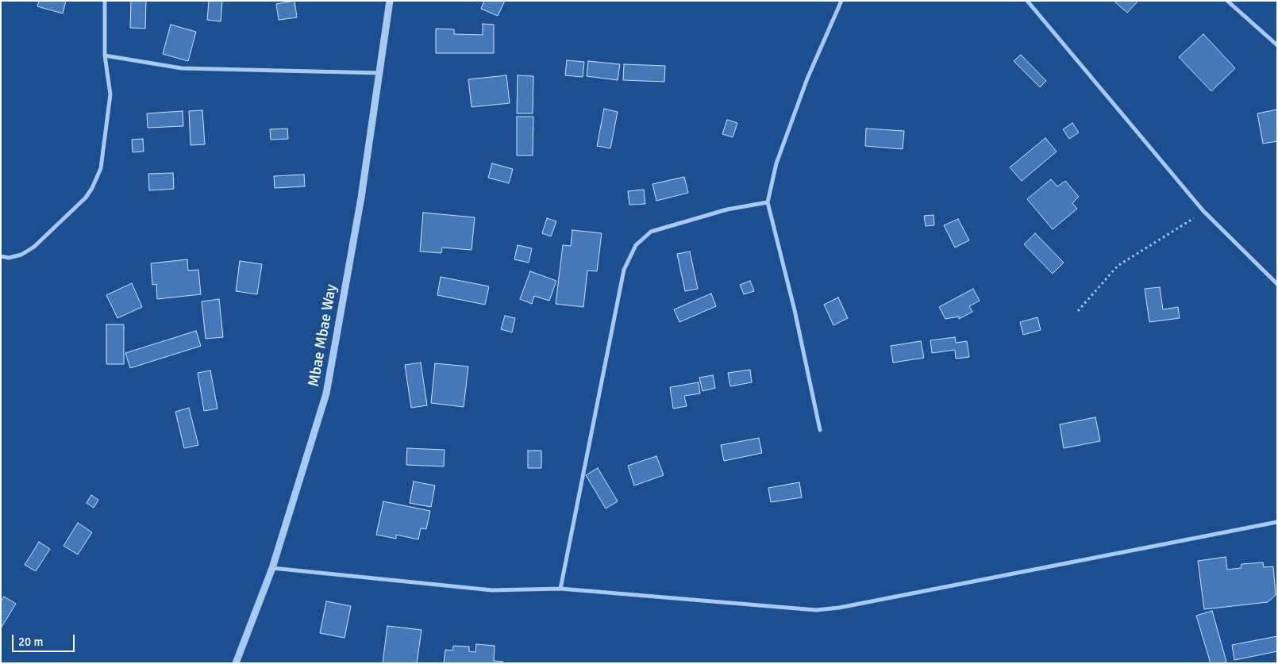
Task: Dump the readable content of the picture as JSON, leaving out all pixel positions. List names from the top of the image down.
{
  "streets": {
    "street": ["Mbae Mbae Way"]
  },
  "scale_bar": "20 m"
}
